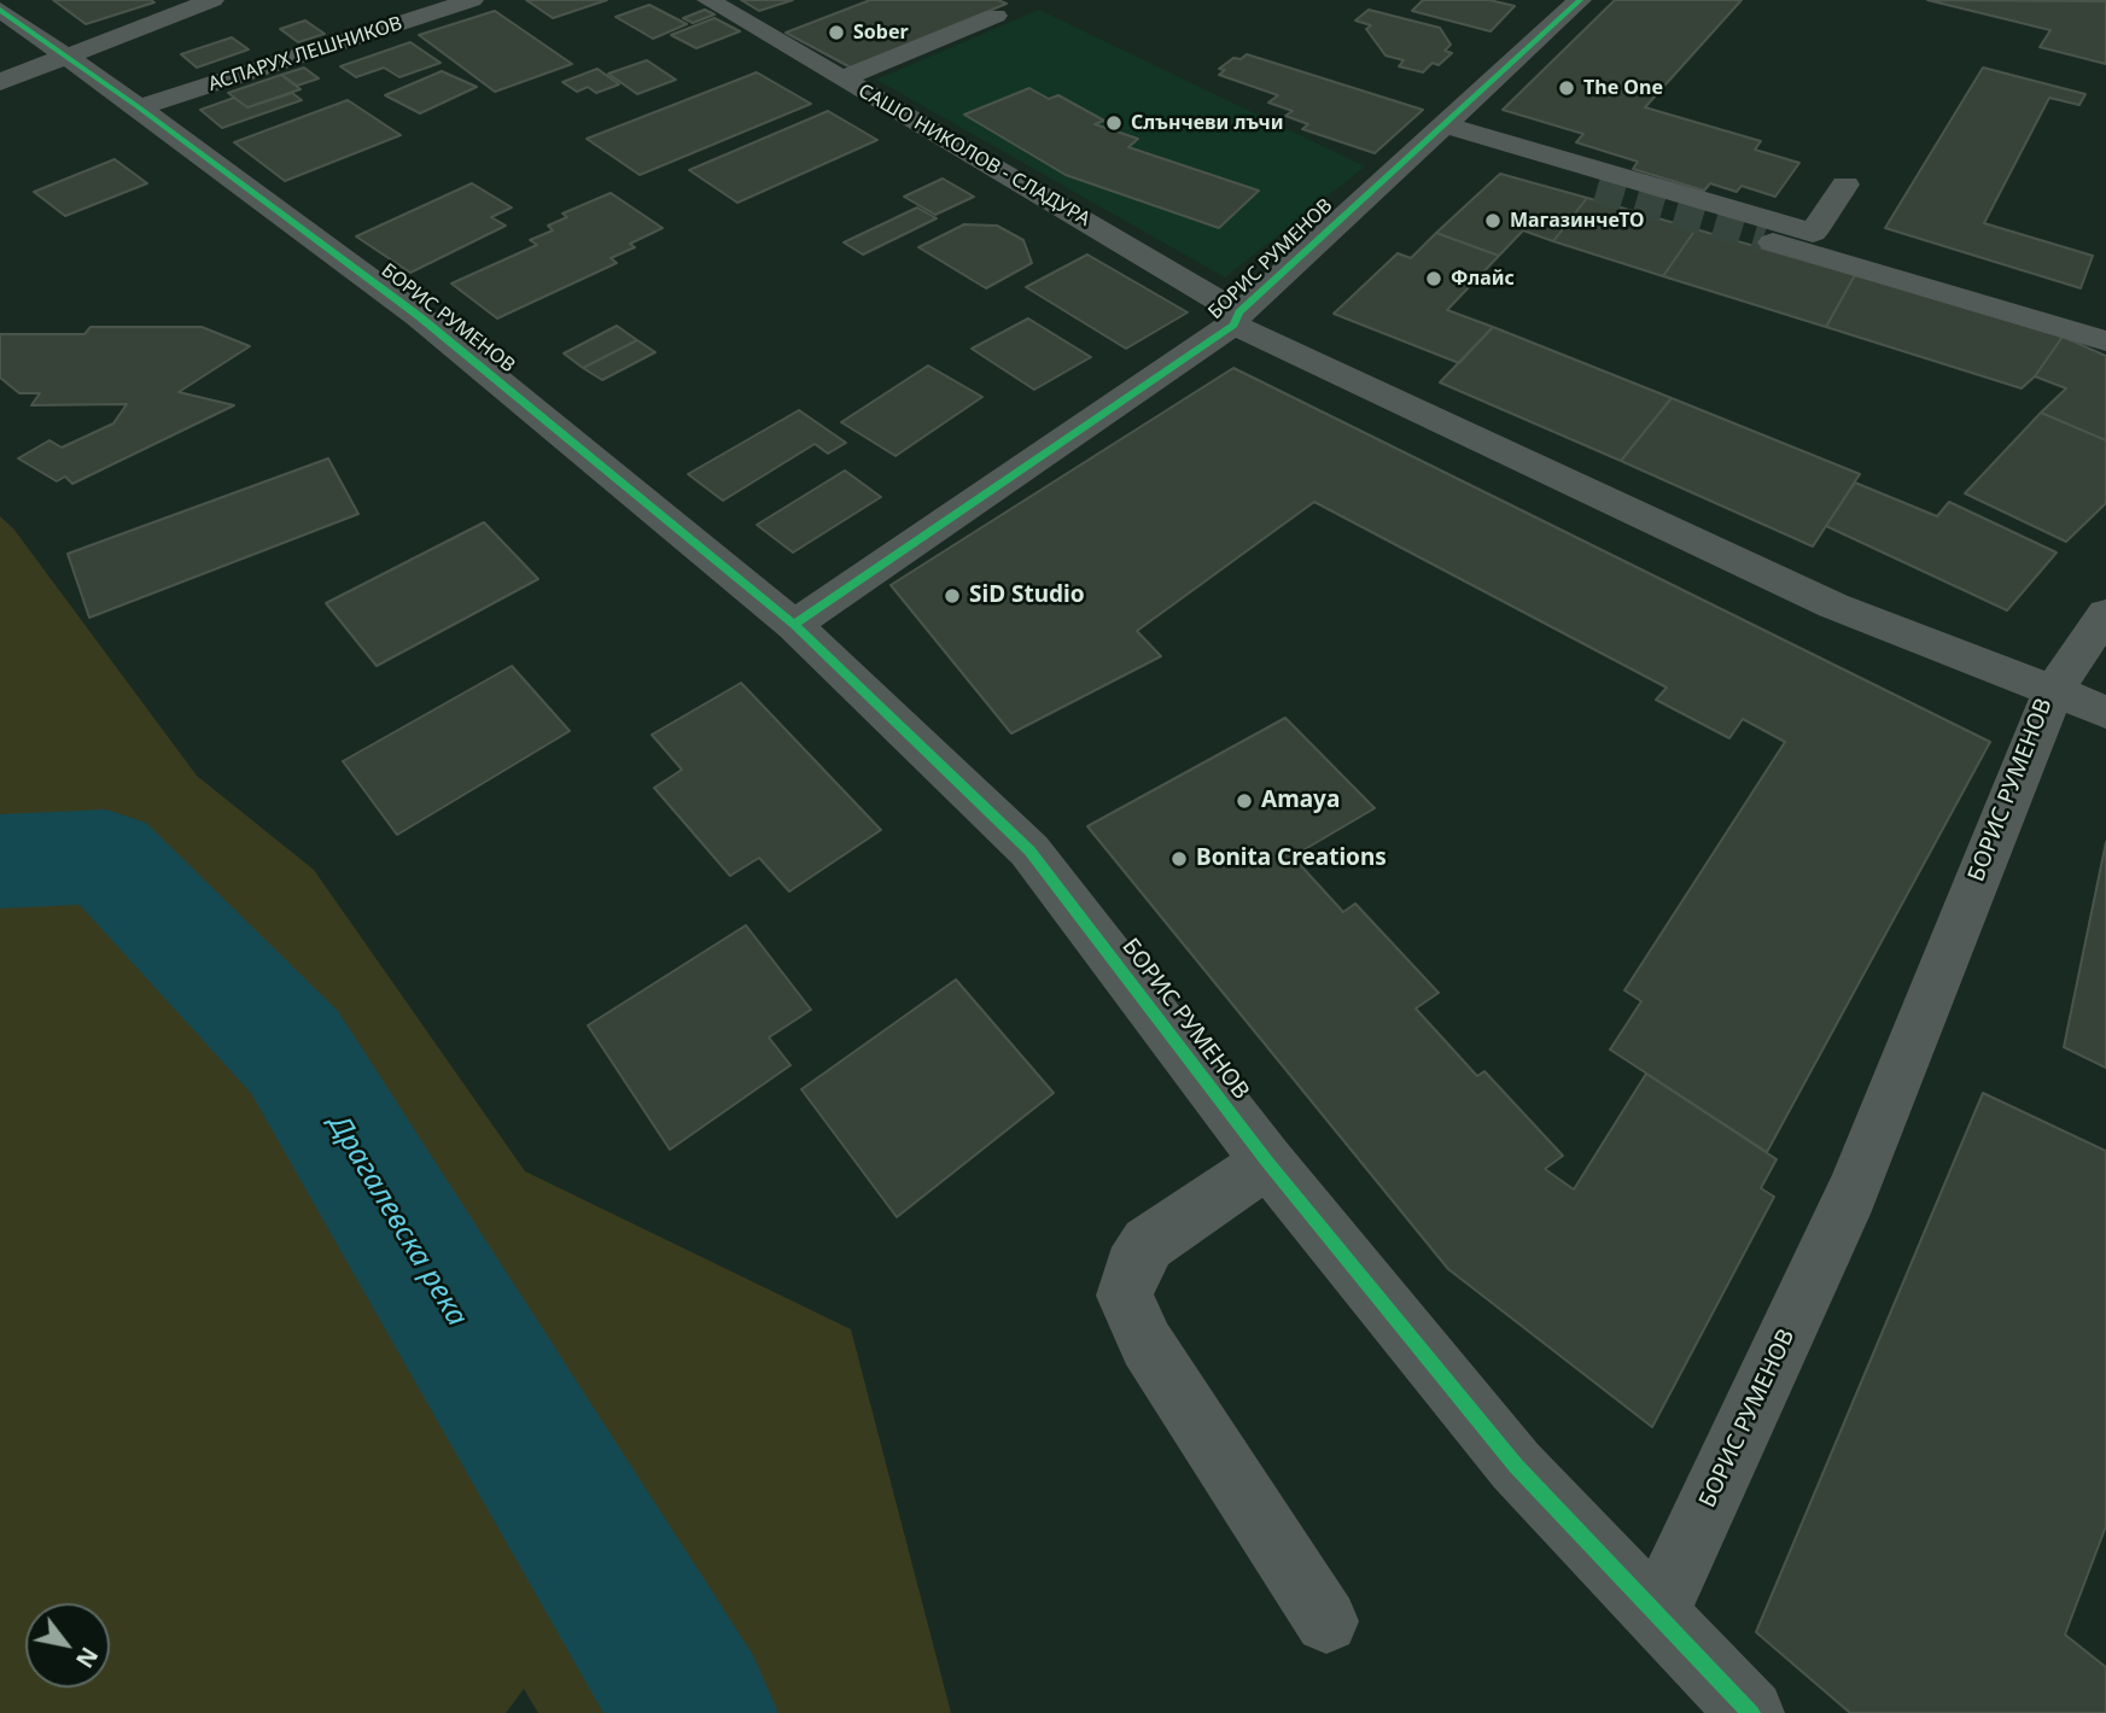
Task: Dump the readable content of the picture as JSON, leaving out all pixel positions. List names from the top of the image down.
{
  "streets": {
    "street": ["АСПАРУХ ЛЕШНИКОВ", "САШО НИКОЛОВ - СЛАДУРА", "БОРИС РУМЕНОВ"]
  },
  "crossings": [
    ["АСПАРУХ ЛЕШНИКОВ", "БОРИС РУМЕНОВ"],
    ["САШО НИКОЛОВ - СЛАДУРА", "БОРИС РУМЕНОВ"]
  ],
  "water": ["Драгалевска река"],
  "places": [
    "Sober",
    "The One",
    "Слънчеви лъчи",
    "МагазинчеТО",
    "Флайс",
    "SiD Studio",
    "Amaya",
    "Bonita Creations"
  ],
  "north": "bottom right"
}
